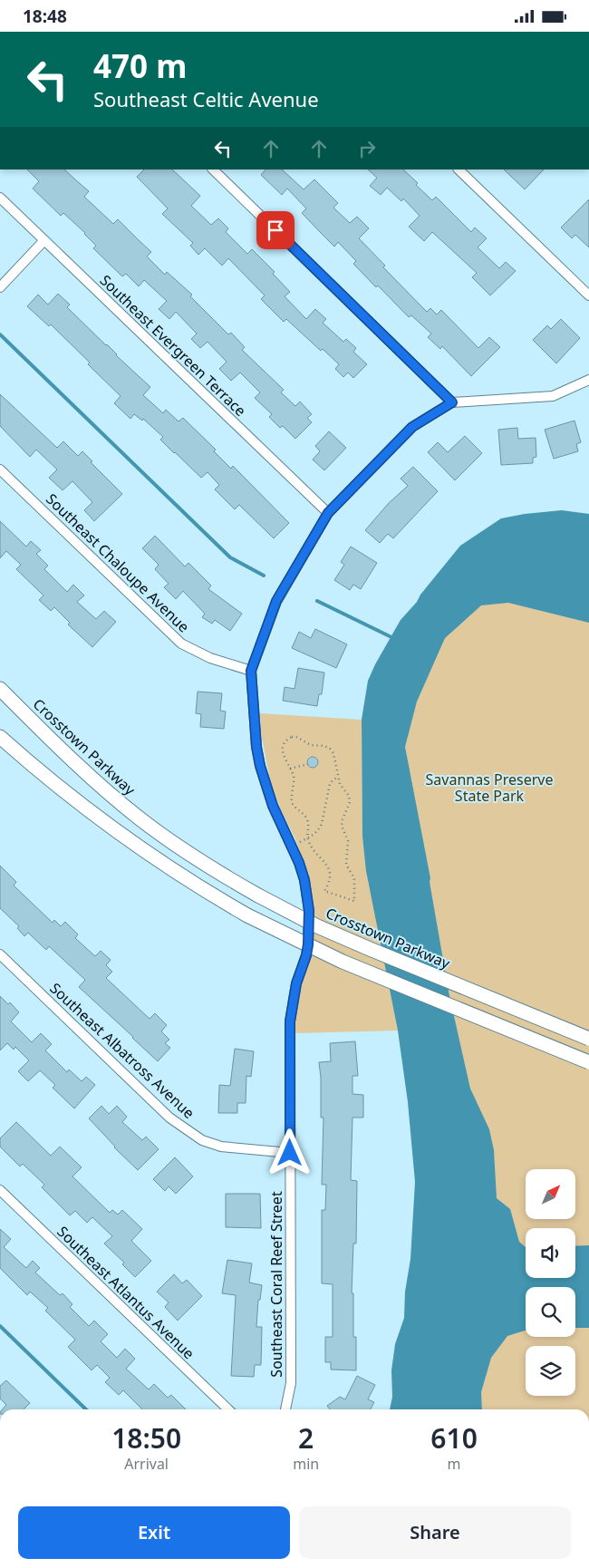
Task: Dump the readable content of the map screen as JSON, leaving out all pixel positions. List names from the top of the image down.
{
  "streets": {
    "main road": ["Crosstown Parkway"],
    "street": [
      "Southeast Evergreen Terrace",
      "Southeast Chaloupe Avenue",
      "Southeast Albatross Avenue",
      "Southeast Coral Reef Street",
      "Southeast Atlantus Avenue"
    ]
  },
  "crossings": [
    ["Southeast Evergreen Terrace", "Southeast Coral Reef Street"],
    ["Southeast Chaloupe Avenue", "Southeast Coral Reef Street"],
    ["Southeast Albatross Avenue", "Southeast Coral Reef Street"]
  ],
  "parks": ["Savannas Preserve State Park"],
  "north": "top right",
  "page": {
    "status": "18:48",
    "turn": ["470 m", "Southeast Celtic Avenue"],
    "eta": [
      "18:50",
      "Arrival",
      "2",
      "min",
      "610",
      "m"
    ],
    "buttons": ["Exit", "Share"]
  }
}
